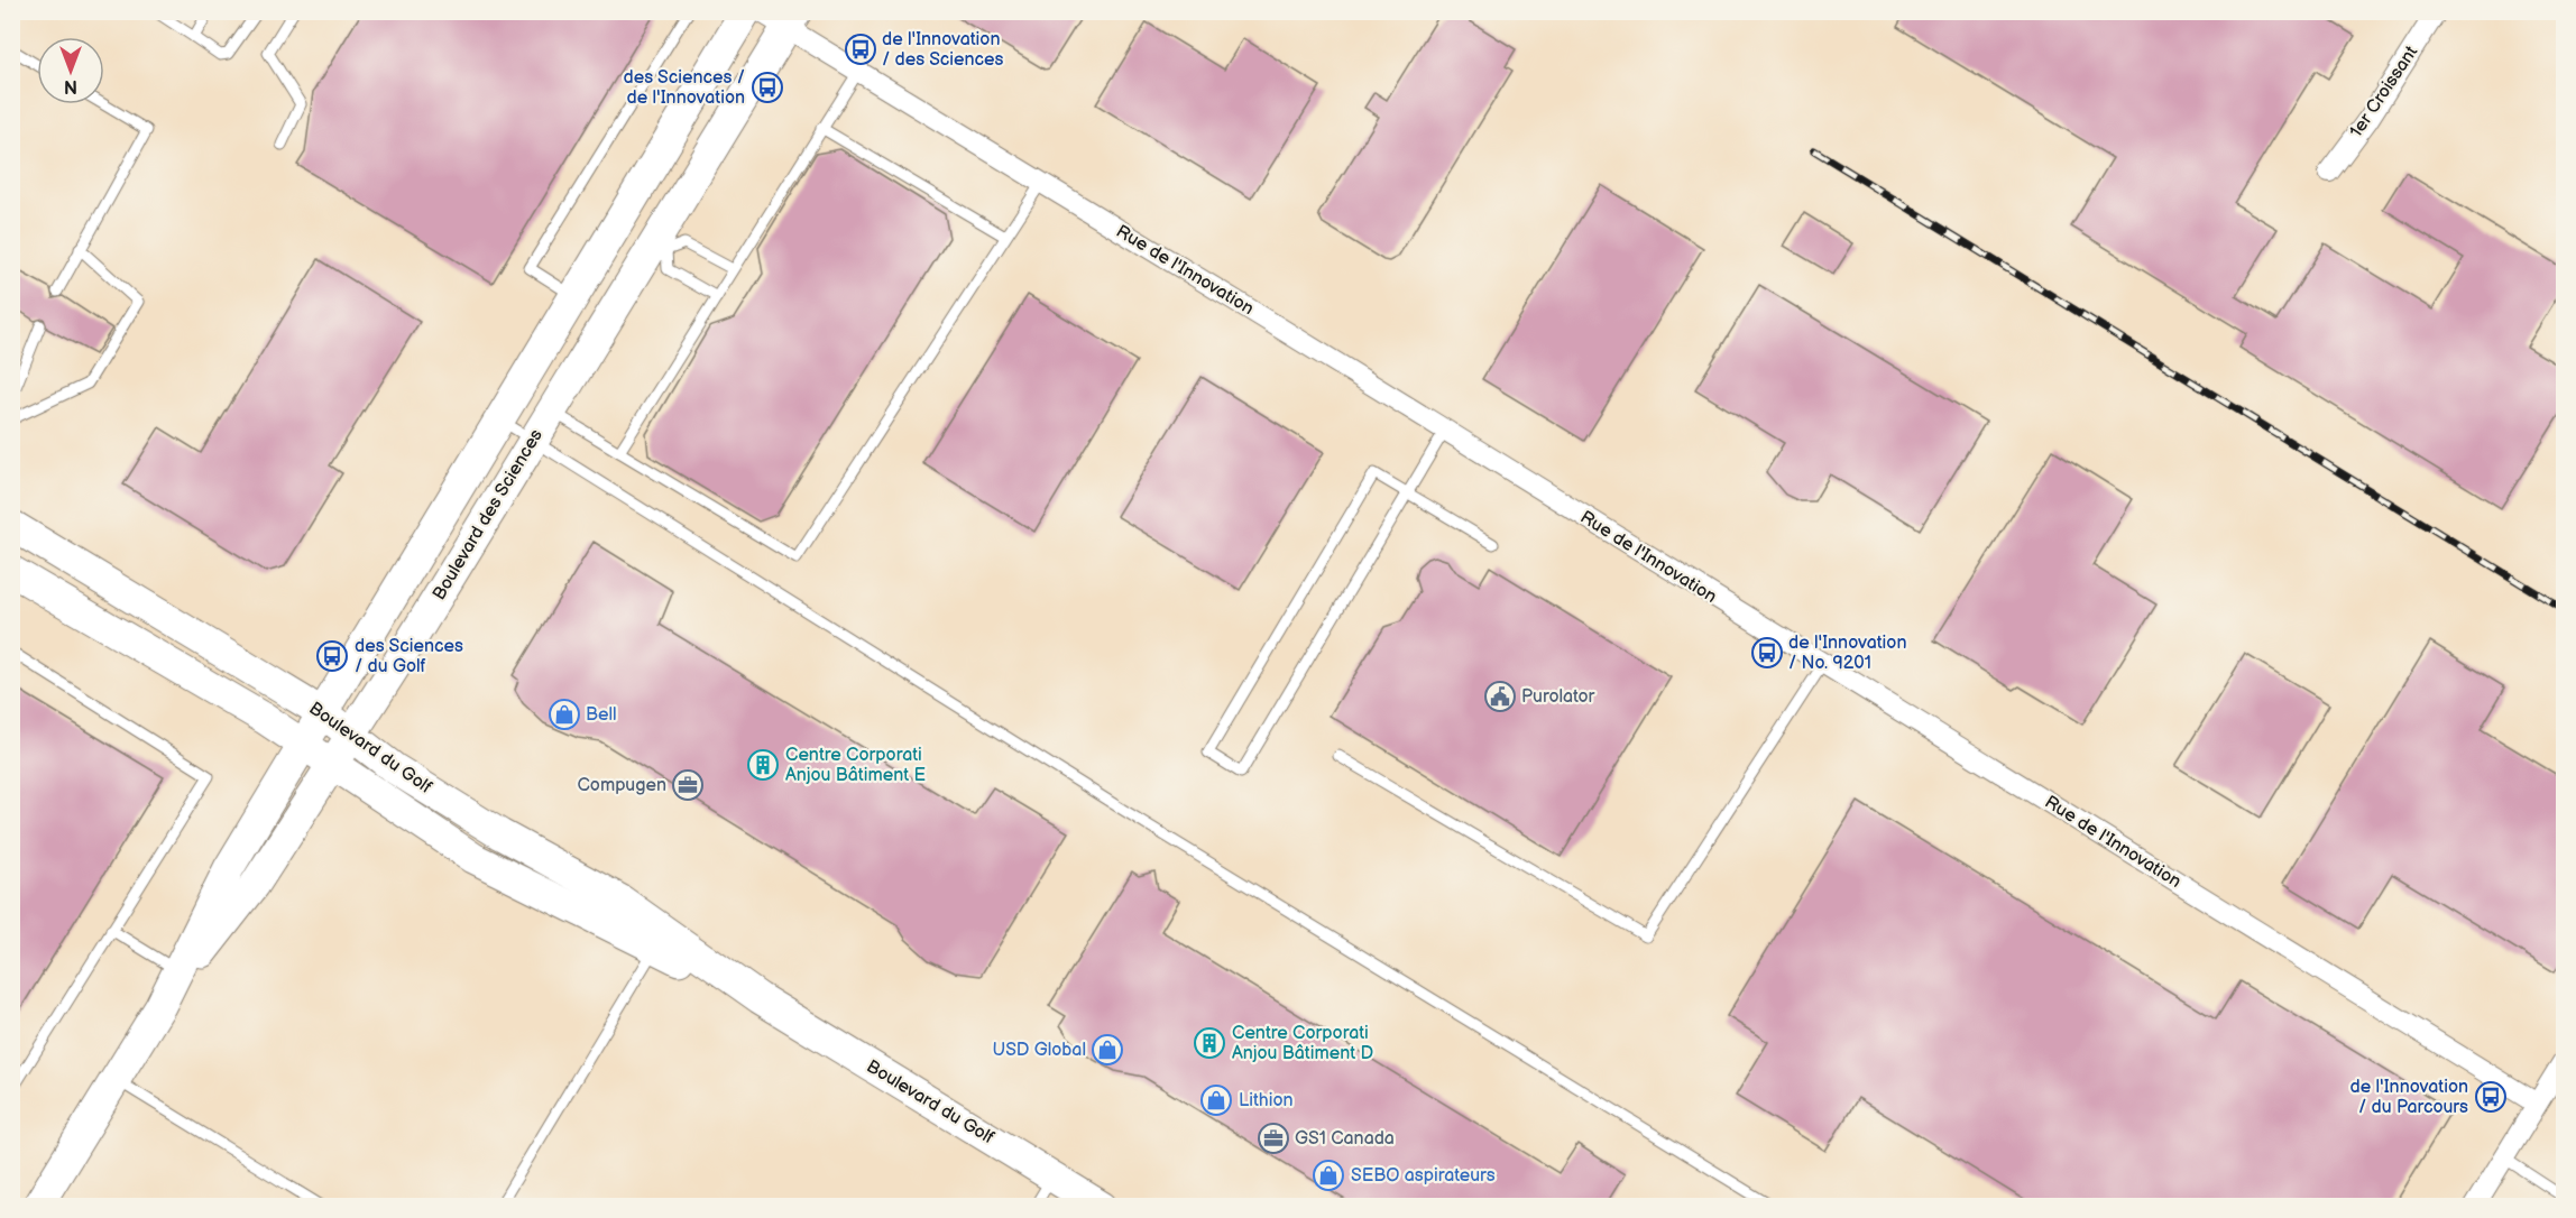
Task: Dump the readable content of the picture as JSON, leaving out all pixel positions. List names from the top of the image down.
{
  "streets": {
    "street": [
      "1er Croissant",
      "Rue de l'Innovation",
      "Boulevard des Sciences",
      "Boulevard du Golf"
    ]
  },
  "crossings": [
    ["Rue de l'Innovation", "Boulevard des Sciences"],
    ["Boulevard des Sciences", "Boulevard du Golf"]
  ],
  "places": {
    "bus stop": [
      "de l'Innovation / des Sciences",
      "des Sciences / de l'Innovation",
      "de l'Innovation / No. 9201",
      "des Sciences / du Golf",
      "de l'Innovation / du Parcours"
    ],
    "public building": ["Purolator"],
    "shop": [
      "Bell",
      "USD Global",
      "Lithion",
      "SEBO aspirateurs"
    ],
    "building": ["Centre Corporati Anjou Bâtiment E", "Centre Corporati Anjou Bâtiment D"],
    "office": ["Compugen", "GS1 Canada"]
  },
  "north": "bottom"
}
